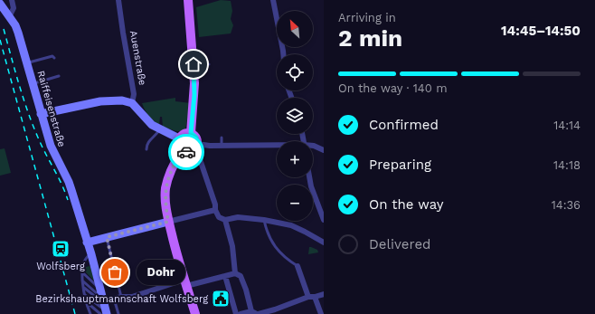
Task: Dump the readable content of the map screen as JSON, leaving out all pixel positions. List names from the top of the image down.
{
  "streets": {
    "street": ["Auenstraße", "Raiffeisenstraße"]
  },
  "places": {
    "station": ["Wolfsberg"],
    "other": ["Dohr"],
    "public building": ["Bezirkshauptmannschaft Wolfsberg"]
  },
  "north": "top left",
  "page": {
    "heading": ["2 min", "Arriving in", "14:45–14:50"],
    "map_buttons": ["+", "−"],
    "bar": "On the way · 140 m",
    "list": [
      ["Confirmed", "14:14"],
      ["Preparing", "14:18"],
      ["On the way", "14:36"],
      "Delivered"
    ],
    "bubble": "Dohr"
  }
}
